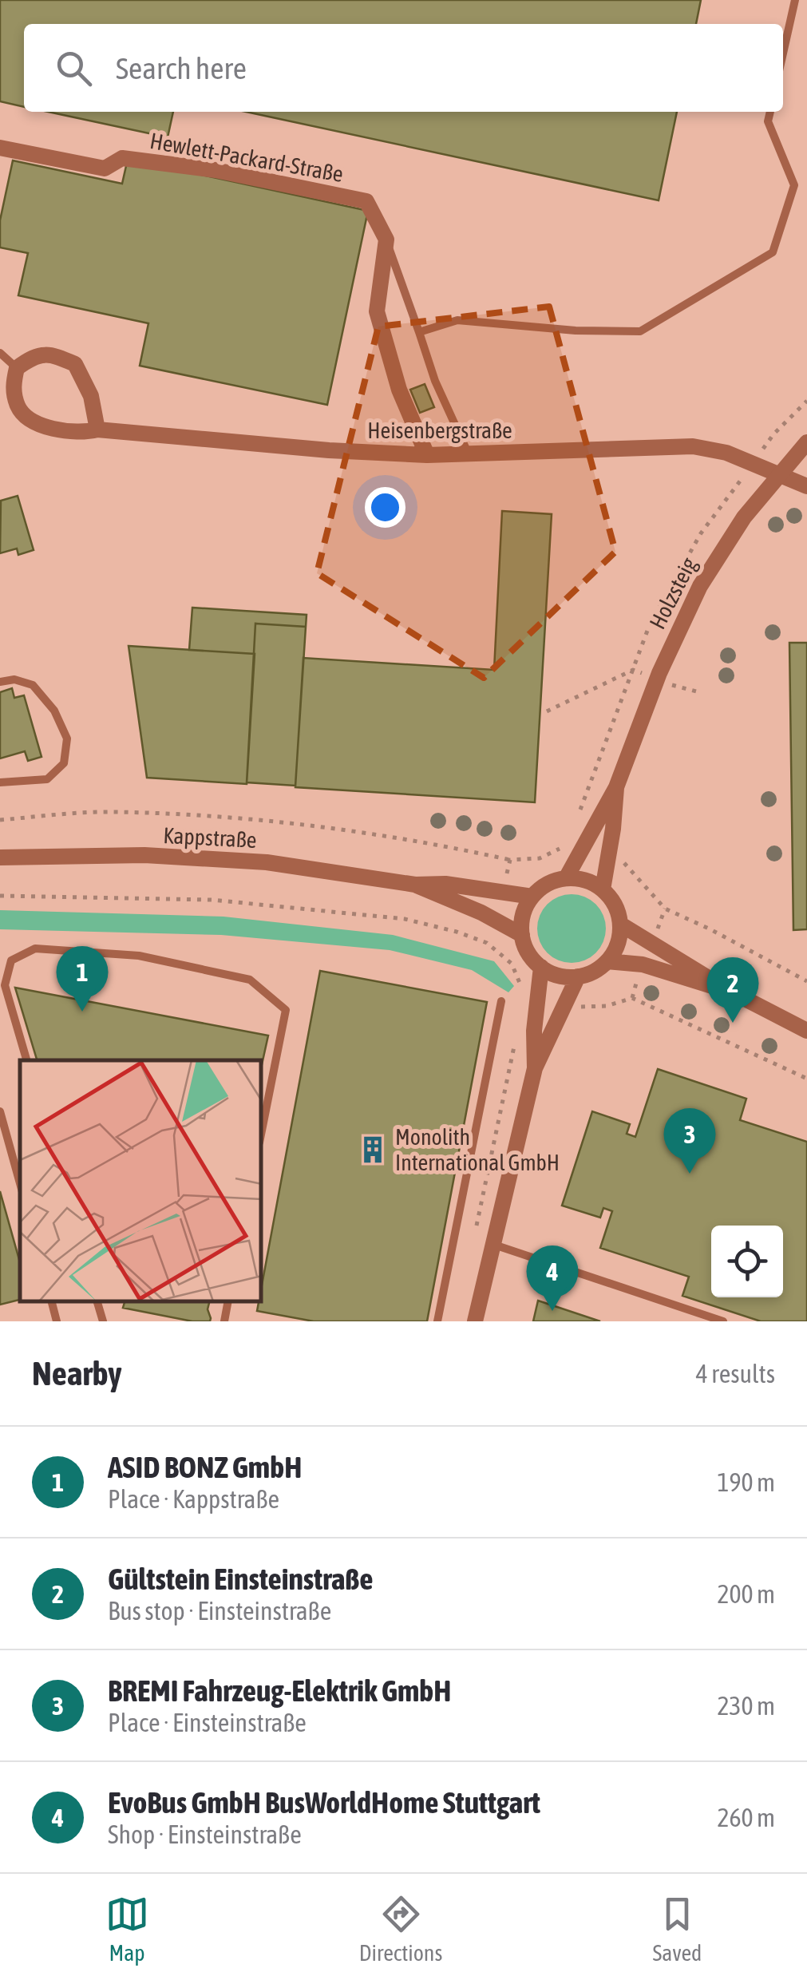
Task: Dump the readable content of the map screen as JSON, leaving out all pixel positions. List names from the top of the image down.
{
  "streets": {
    "street": [
      "Hewlett-Packard-Straße",
      "Heisenbergstraße",
      "Holzsteig",
      "Kappstraße"
    ]
  },
  "crossings": [
    ["Heisenbergstraße", "Holzsteig"],
    ["Holzsteig", "Kappstraße"]
  ],
  "places": {
    "building": ["Monolith International GmbH"]
  },
  "page": {
    "search": "Search here",
    "pins": [
      "1",
      "2",
      "3",
      "4"
    ],
    "heading": ["Nearby", "4 results"],
    "list": [
      {
        "mark": "1",
        "name": "ASID BONZ GmbH",
        "note": "Place · Kappstraße",
        "value": "190 m"
      },
      {
        "mark": "2",
        "name": "Gültstein Einsteinstraße",
        "note": "Bus stop · Einsteinstraße",
        "value": "200 m"
      },
      {
        "mark": "3",
        "name": "BREMI Fahrzeug-Elektrik GmbH",
        "note": "Place · Einsteinstraße",
        "value": "230 m"
      },
      {
        "mark": "4",
        "name": "EvoBus GmbH BusWorldHome Stuttgart",
        "note": "Shop · Einsteinstraße",
        "value": "260 m"
      }
    ],
    "nav": ["Map", "Directions", "Saved"]
  }
}
